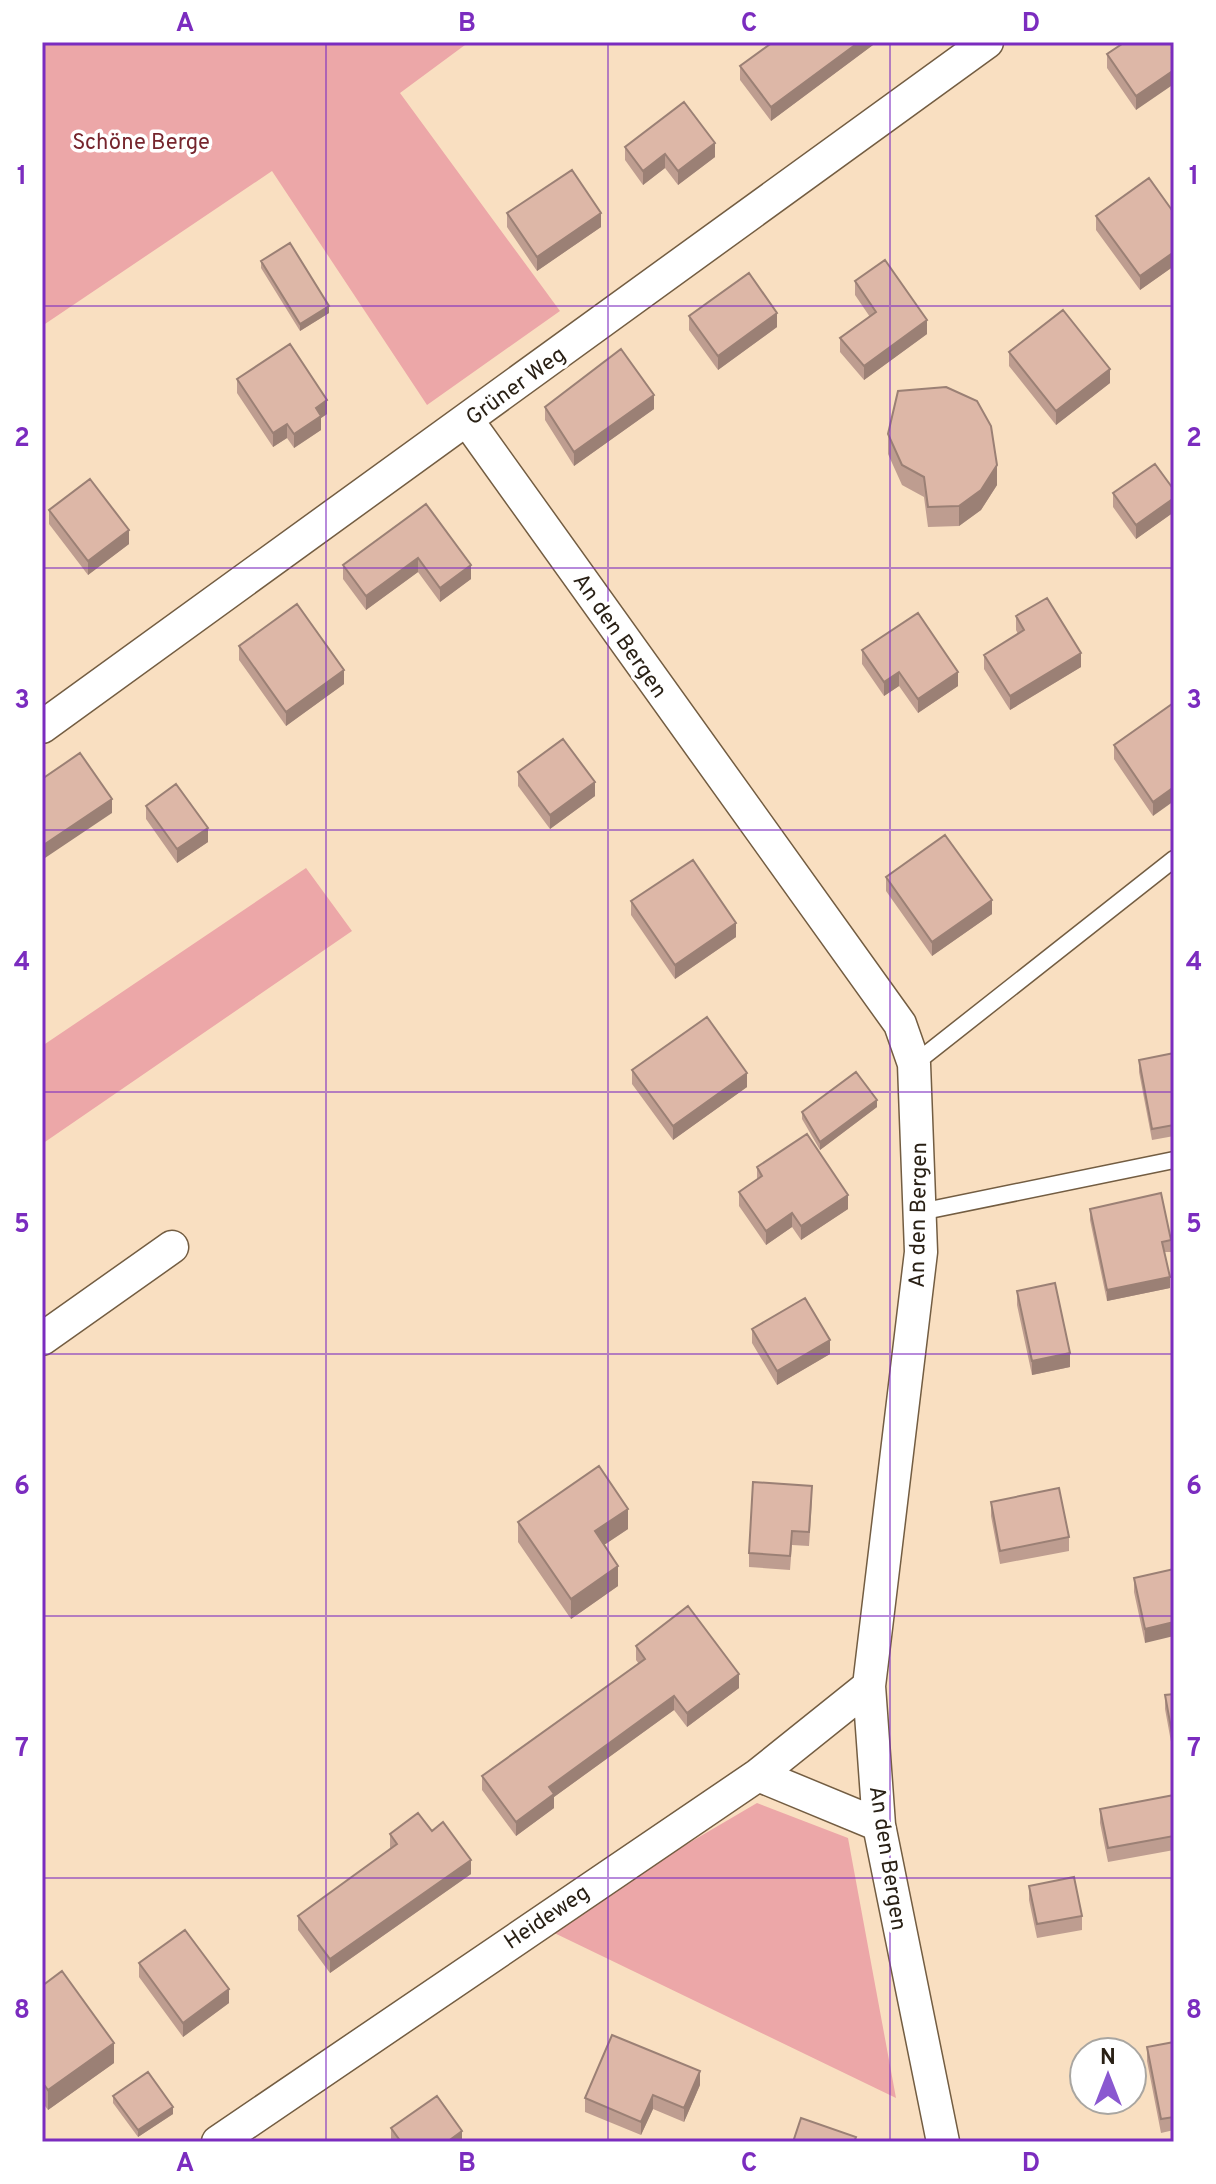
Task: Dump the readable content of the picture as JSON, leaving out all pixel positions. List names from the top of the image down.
{
  "streets": {
    "street": ["Grüner Weg", "An den Bergen", "Heideweg"]
  },
  "crossings": [
    ["Grüner Weg", "An den Bergen"],
    ["An den Bergen", "Heideweg"]
  ],
  "parks": ["Schöne Berge"],
  "north": "top",
  "grid": {
    "columns": [
      "A",
      "B",
      "C",
      "D"
    ],
    "rows": [
      "1",
      "2",
      "3",
      "4",
      "5",
      "6",
      "7",
      "8"
    ]
  }
}
